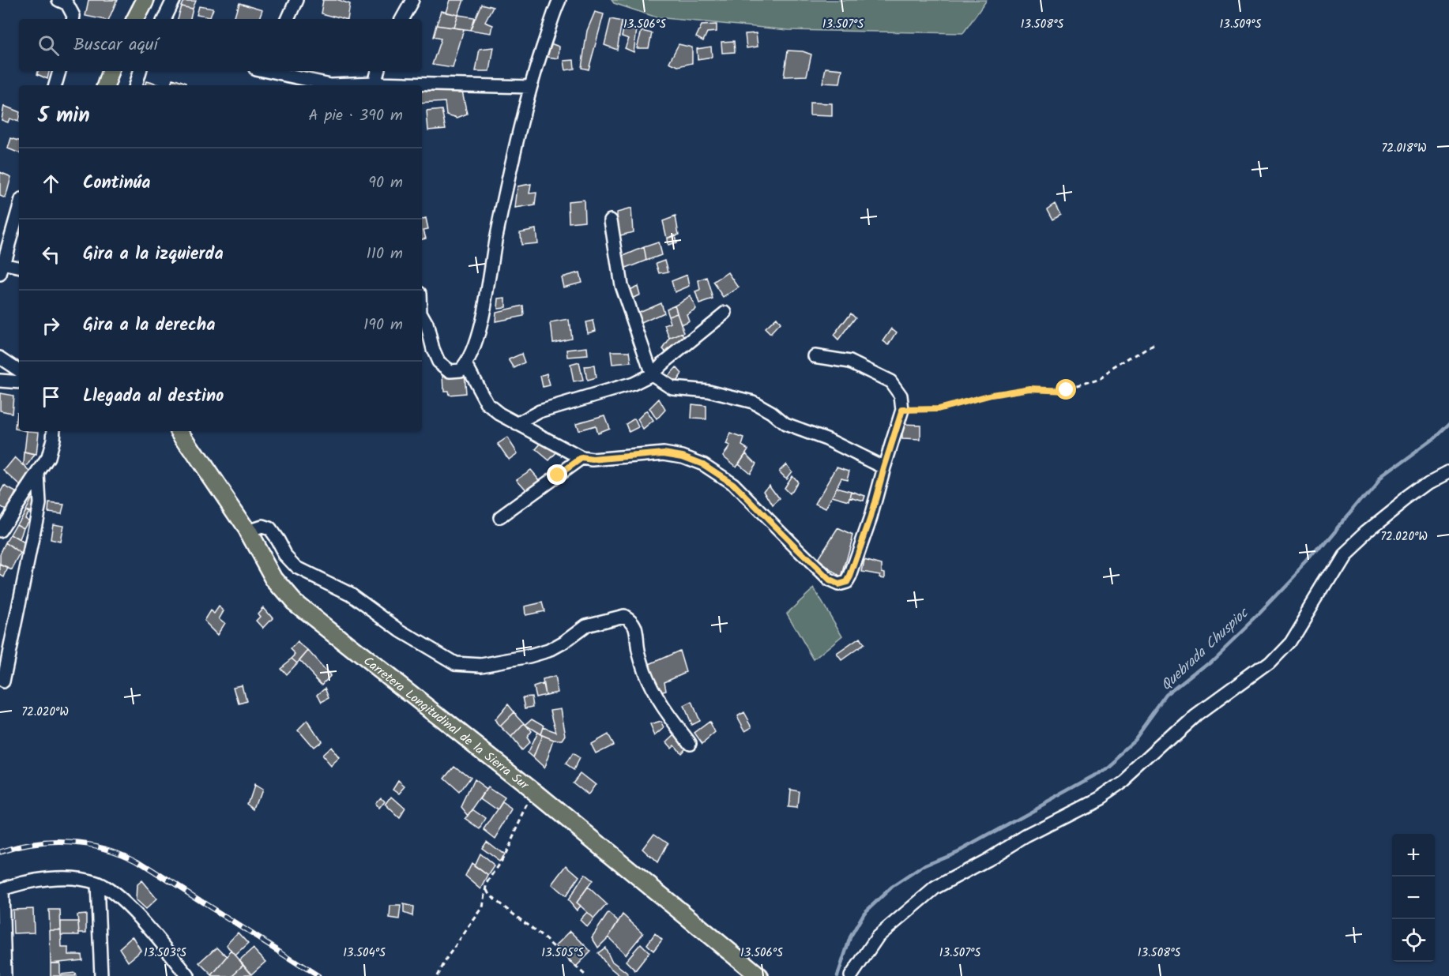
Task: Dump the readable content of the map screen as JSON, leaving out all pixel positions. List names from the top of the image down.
{
  "streets": {
    "highway": ["Carretera Longitudinal de la Sierra Sur"]
  },
  "water": ["Quebrada Chuspioc"],
  "page": {
    "search": "Buscar aquí",
    "heading": ["5 min", "A pie · 390 m"],
    "list": [
      ["Continúa", "90 m"],
      ["Gira a la izquierda", "110 m"],
      ["Gira a la derecha", "190 m"],
      "Llegada al destino"
    ],
    "map_buttons": ["+", "−"]
  },
  "coordinates": [
    "13.506°S",
    "13.507°S",
    "13.508°S",
    "13.509°S",
    "72.018°W",
    "72.020°W",
    "13.503°S",
    "13.504°S",
    "13.505°S"
  ]
}
